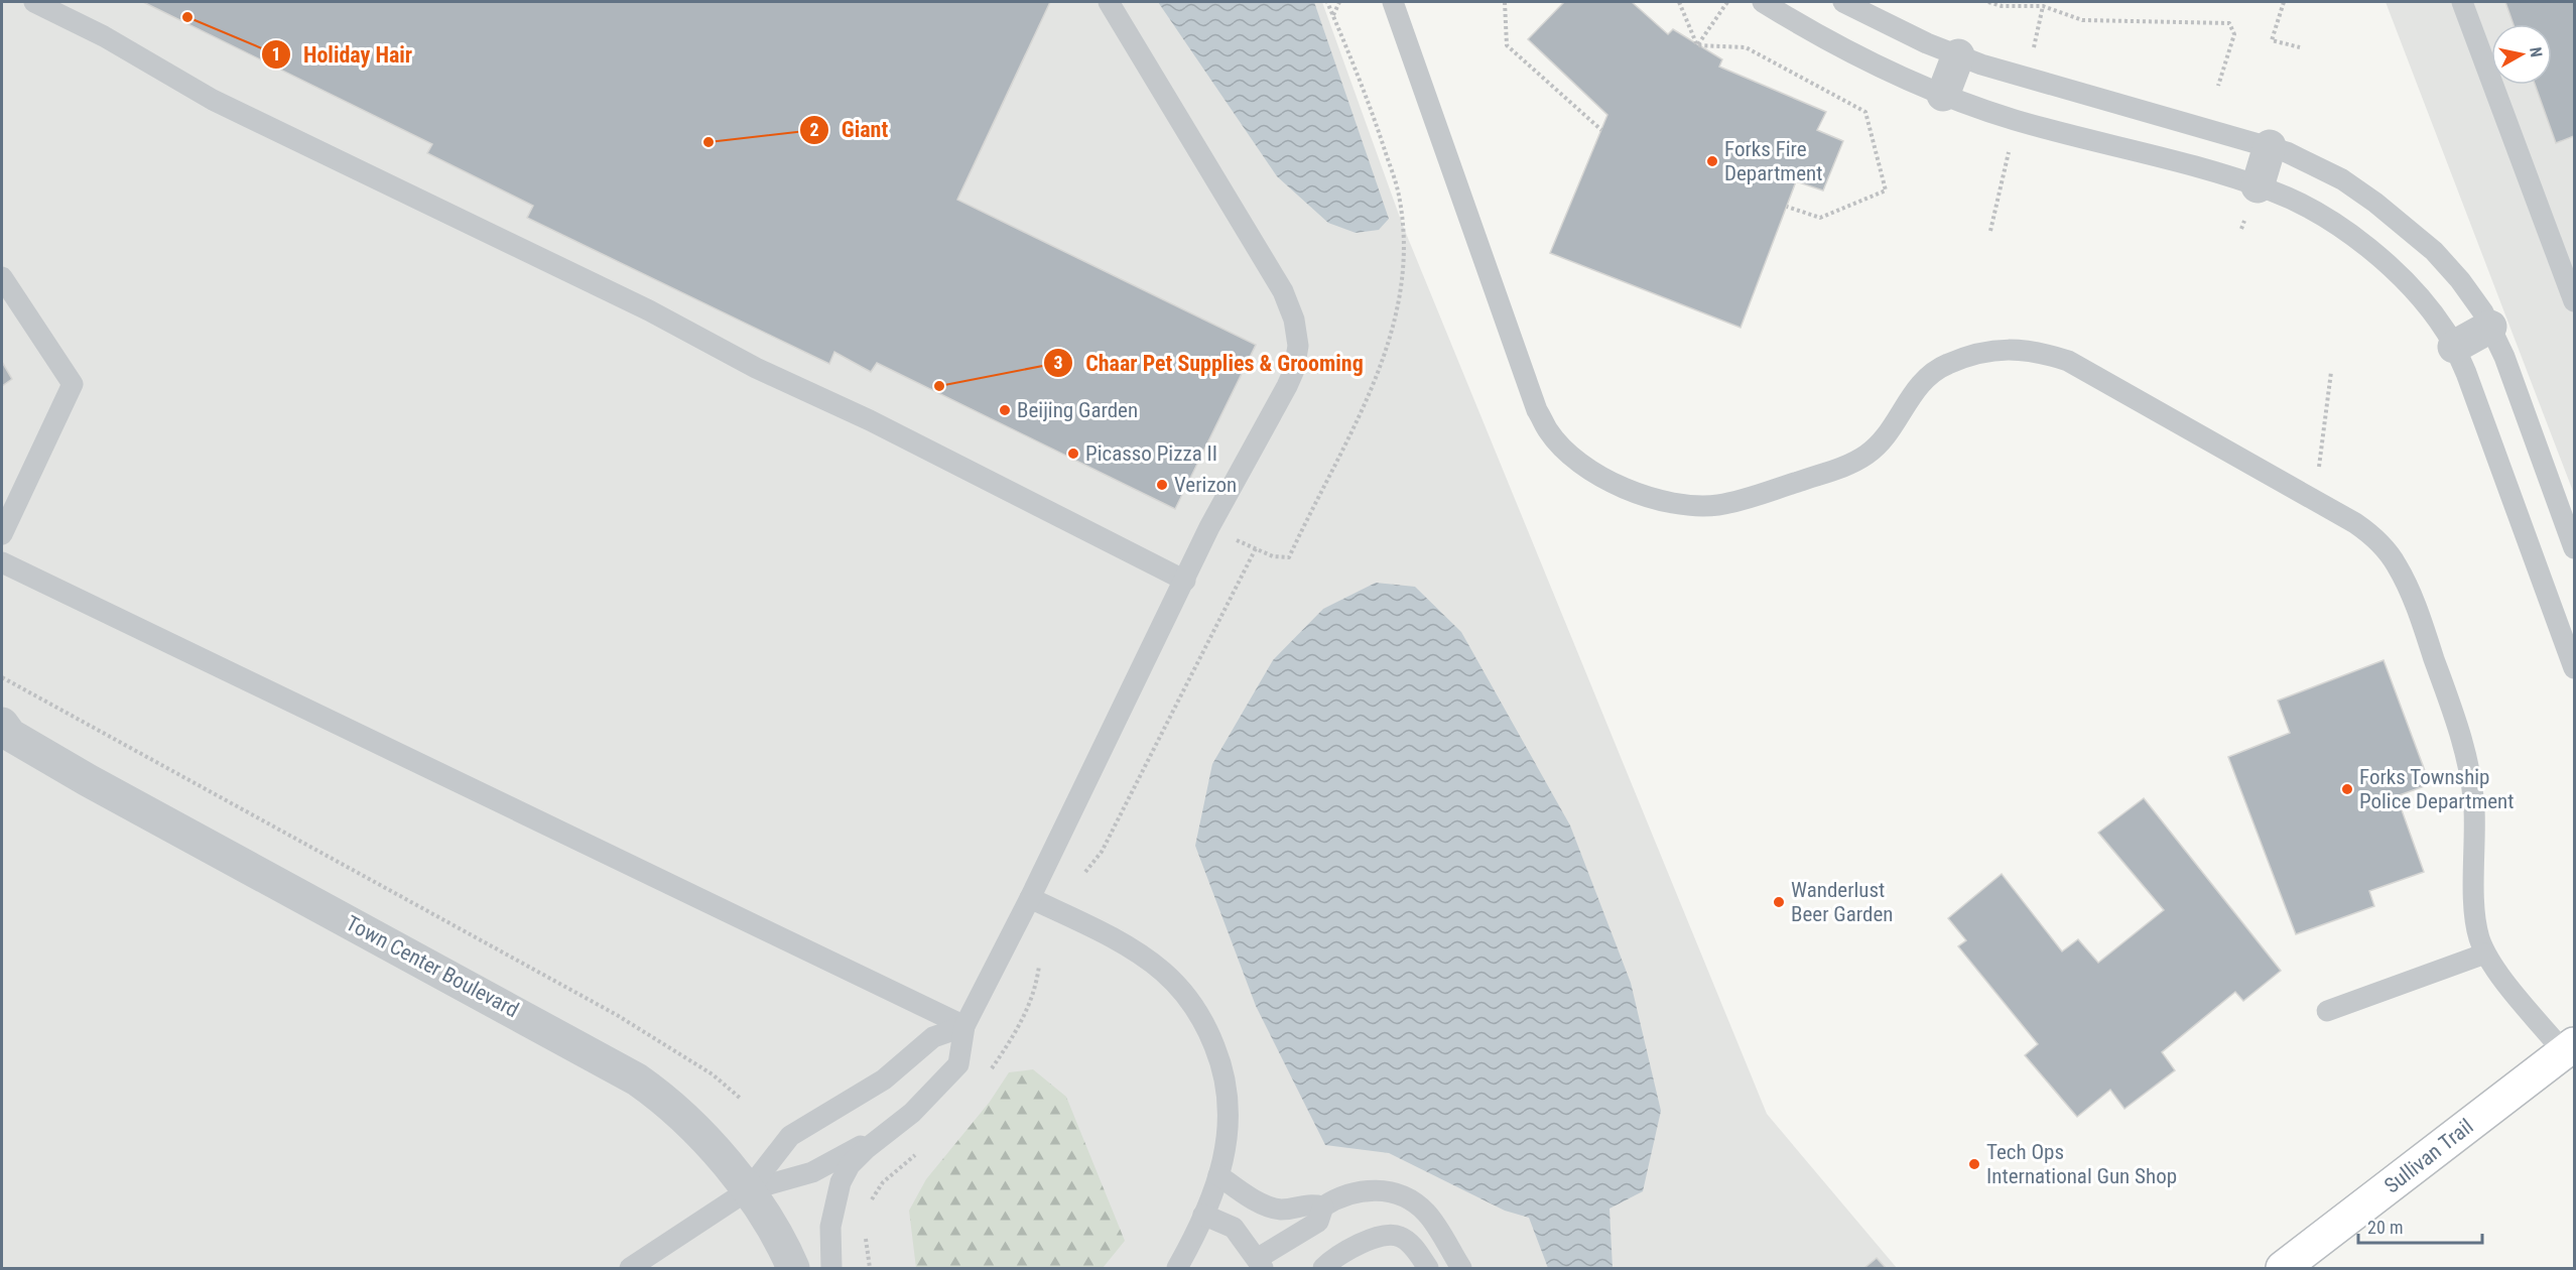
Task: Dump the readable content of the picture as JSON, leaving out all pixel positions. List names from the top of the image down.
{
  "streets": {
    "main road": ["Sullivan Trail"],
    "street": ["Town Center Boulevard"]
  },
  "places": [
    "Holiday Hair",
    "Giant",
    "Forks Fire Department",
    "Chaar Pet Supplies & Grooming",
    "Beijing Garden",
    "Picasso Pizza II",
    "Verizon",
    "Forks Township Police Department",
    "Wanderlust Beer Garden",
    "Tech Ops International Gun Shop"
  ],
  "scale_bar": "20 m",
  "north": "right"
}
